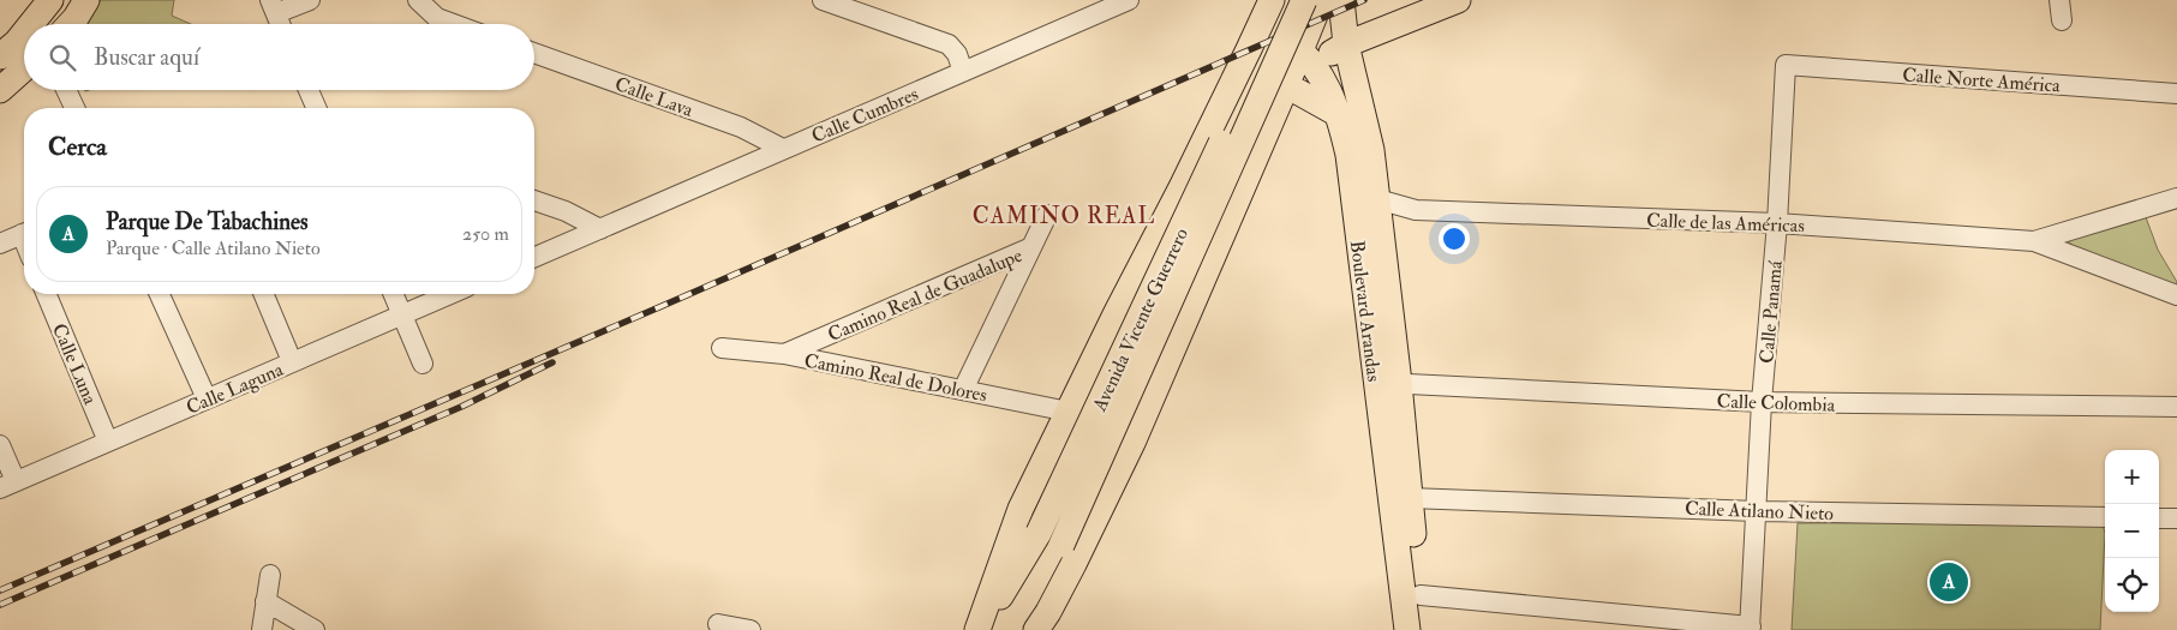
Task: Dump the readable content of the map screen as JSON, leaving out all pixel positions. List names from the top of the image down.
{
  "streets": {
    "main road": ["Boulevard Arandas", "Avenida Vicente Guerrero"],
    "street": [
      "Calle Norte América",
      "Calle Lava",
      "Calle Cumbres",
      "Calle de las Américas",
      "Camino Real de Guadalupe",
      "Calle Panamá",
      "Calle Luna",
      "Camino Real de Dolores",
      "Calle Laguna",
      "Calle Colombia",
      "Calle Atilano Nieto"
    ]
  },
  "crossings": [
    ["Calle Norte América", "Calle Panamá"],
    ["Calle Lava", "Calle Cumbres"],
    ["Calle de las Américas", "Boulevard Arandas"],
    ["Calle de las Américas", "Calle Panamá"],
    ["Camino Real de Guadalupe", "Camino Real de Dolores"],
    ["Boulevard Arandas", "Avenida Vicente Guerrero"],
    ["Boulevard Arandas", "Calle Colombia"],
    ["Boulevard Arandas", "Calle Atilano Nieto"],
    ["Calle Panamá", "Calle Colombia"],
    ["Calle Panamá", "Calle Atilano Nieto"],
    ["Calle Luna", "Calle Laguna"]
  ],
  "districts": ["CAMINO REAL"],
  "page": {
    "search": "Buscar aquí",
    "heading": "Cerca",
    "list": [
      {
        "mark": "A",
        "name": "Parque De Tabachines",
        "note": "Parque · Calle Atilano Nieto",
        "value": "250 m"
      }
    ],
    "map_buttons": ["+", "−"],
    "pins": "A"
  }
}
